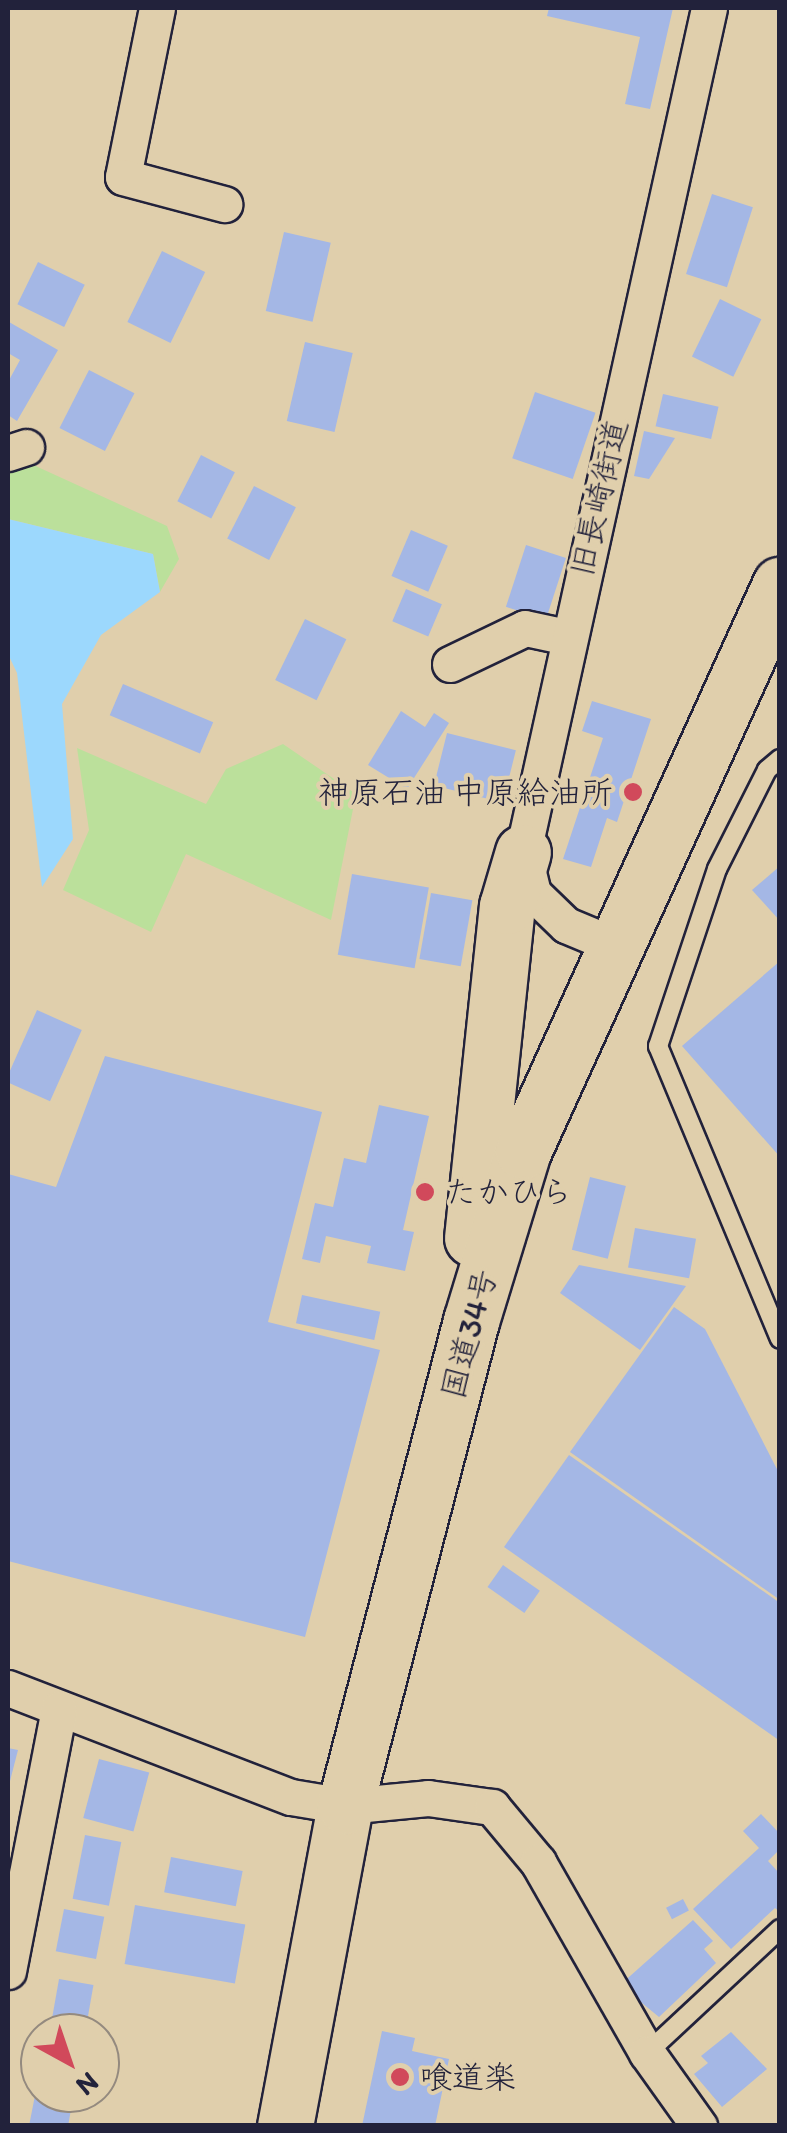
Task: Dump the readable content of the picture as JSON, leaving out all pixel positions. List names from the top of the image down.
{
  "streets": {
    "highway": ["国道34号"],
    "street": ["旧長崎街道"]
  },
  "crossings": [
    ["旧長崎街道", "国道34号"]
  ],
  "places": ["神原石油 中原給油所", "たかひら", "喰道楽"],
  "north": "bottom right"
}
